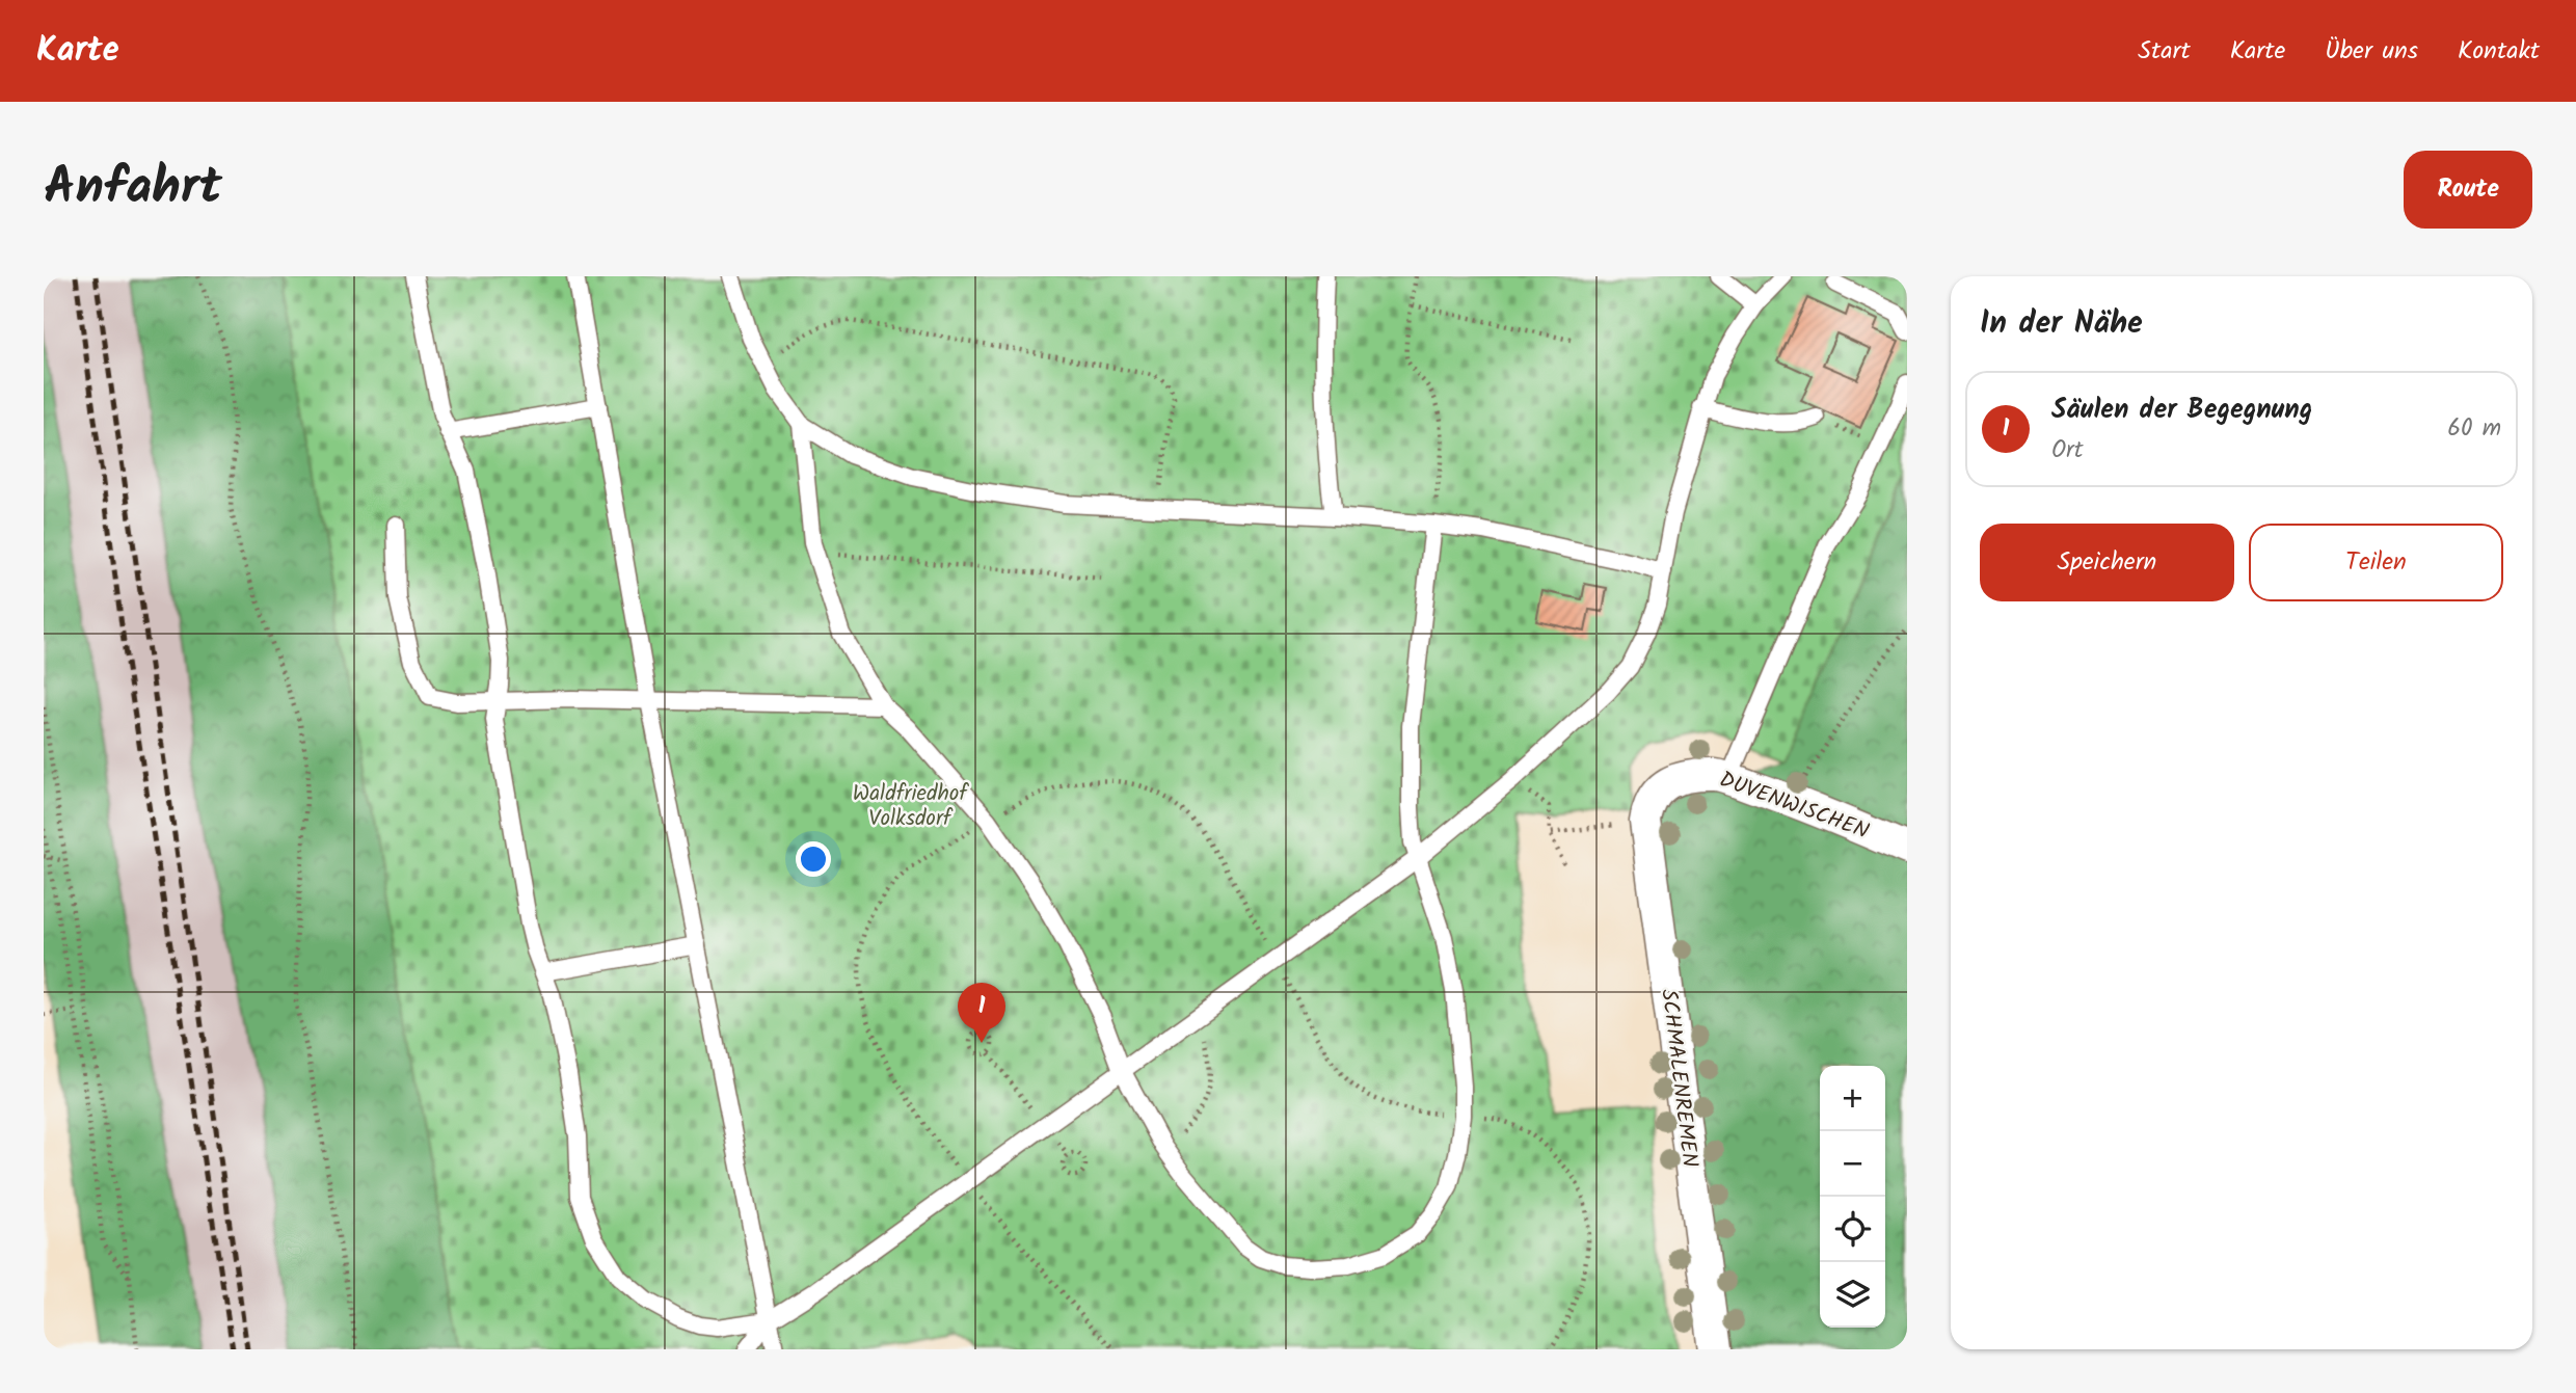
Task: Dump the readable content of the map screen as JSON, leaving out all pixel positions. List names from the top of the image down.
{
  "streets": {
    "street": ["DUVENWISCHEN", "SCHMALENREMEN"]
  },
  "crossings": [
    ["DUVENWISCHEN", "SCHMALENREMEN"]
  ],
  "parks": ["Waldfriedhof Volksdorf"],
  "page": {
    "header": "Karte",
    "nav": [
      "Start",
      "Karte",
      "Über uns",
      "Kontakt"
    ],
    "title": "Anfahrt",
    "buttons": [
      "Route",
      ["Speichern", "Teilen"]
    ],
    "heading": "In der Nähe",
    "list": [
      {
        "mark": "1",
        "name": "Säulen der Begegnung",
        "note": "Ort",
        "value": "60 m"
      }
    ],
    "pins": "1",
    "map_buttons": ["+", "−"]
  }
}
